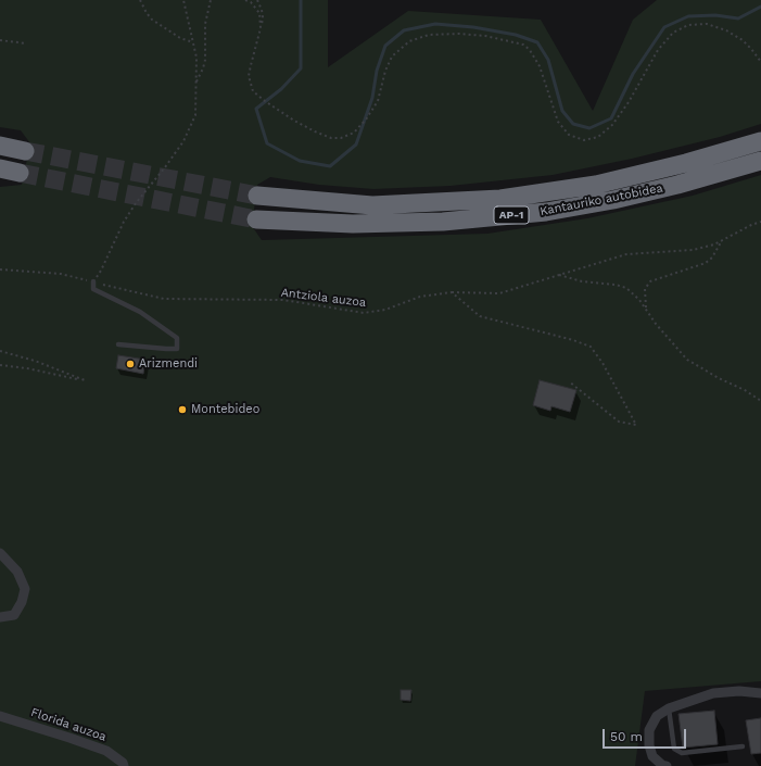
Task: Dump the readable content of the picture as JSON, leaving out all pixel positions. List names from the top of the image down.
{
  "streets": {
    "highway": ["Kantauriko autobidea", "AP-1"],
    "street": ["Florida auzoa"],
    "path": ["Antziola auzoa"]
  },
  "places": ["Arizmendi", "Montebideo"],
  "scale_bar": "50 m"
}
